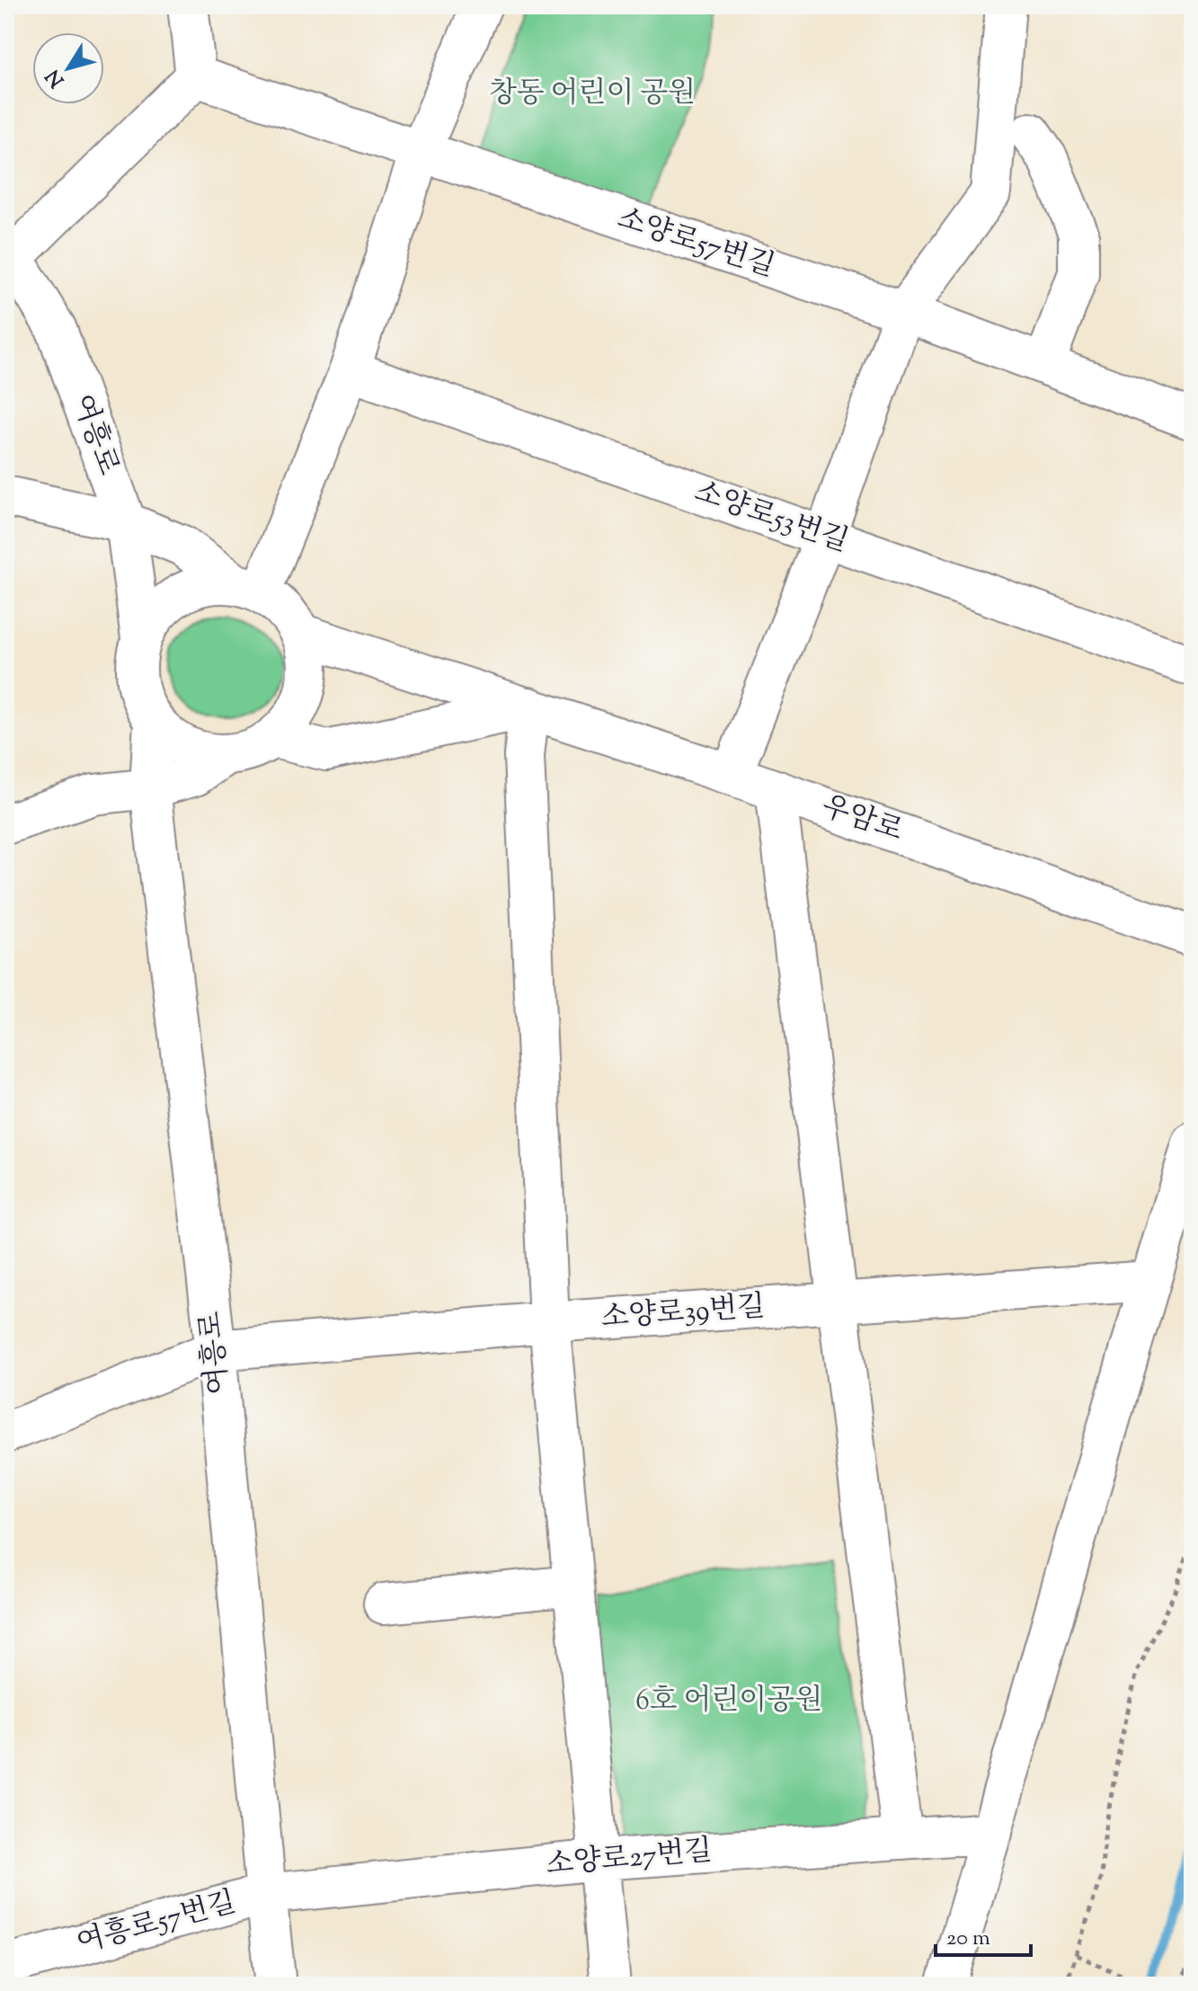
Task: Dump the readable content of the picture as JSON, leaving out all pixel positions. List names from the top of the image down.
{
  "streets": {
    "street": [
      "소양로57번길",
      "여흥로",
      "소양로53번길",
      "우암로",
      "소양로39번길",
      "소양로27번길",
      "여흥로57번길"
    ]
  },
  "crossings": [
    ["여흥로", "우암로"],
    ["여흥로", "소양로39번길"],
    ["여흥로", "소양로27번길"],
    ["여흥로", "여흥로57번길"],
    ["소양로27번길", "여흥로57번길"]
  ],
  "parks": ["창동 어린이 공원", "6호 어린이공원"],
  "scale_bar": "20 m",
  "north": "bottom left"
}
